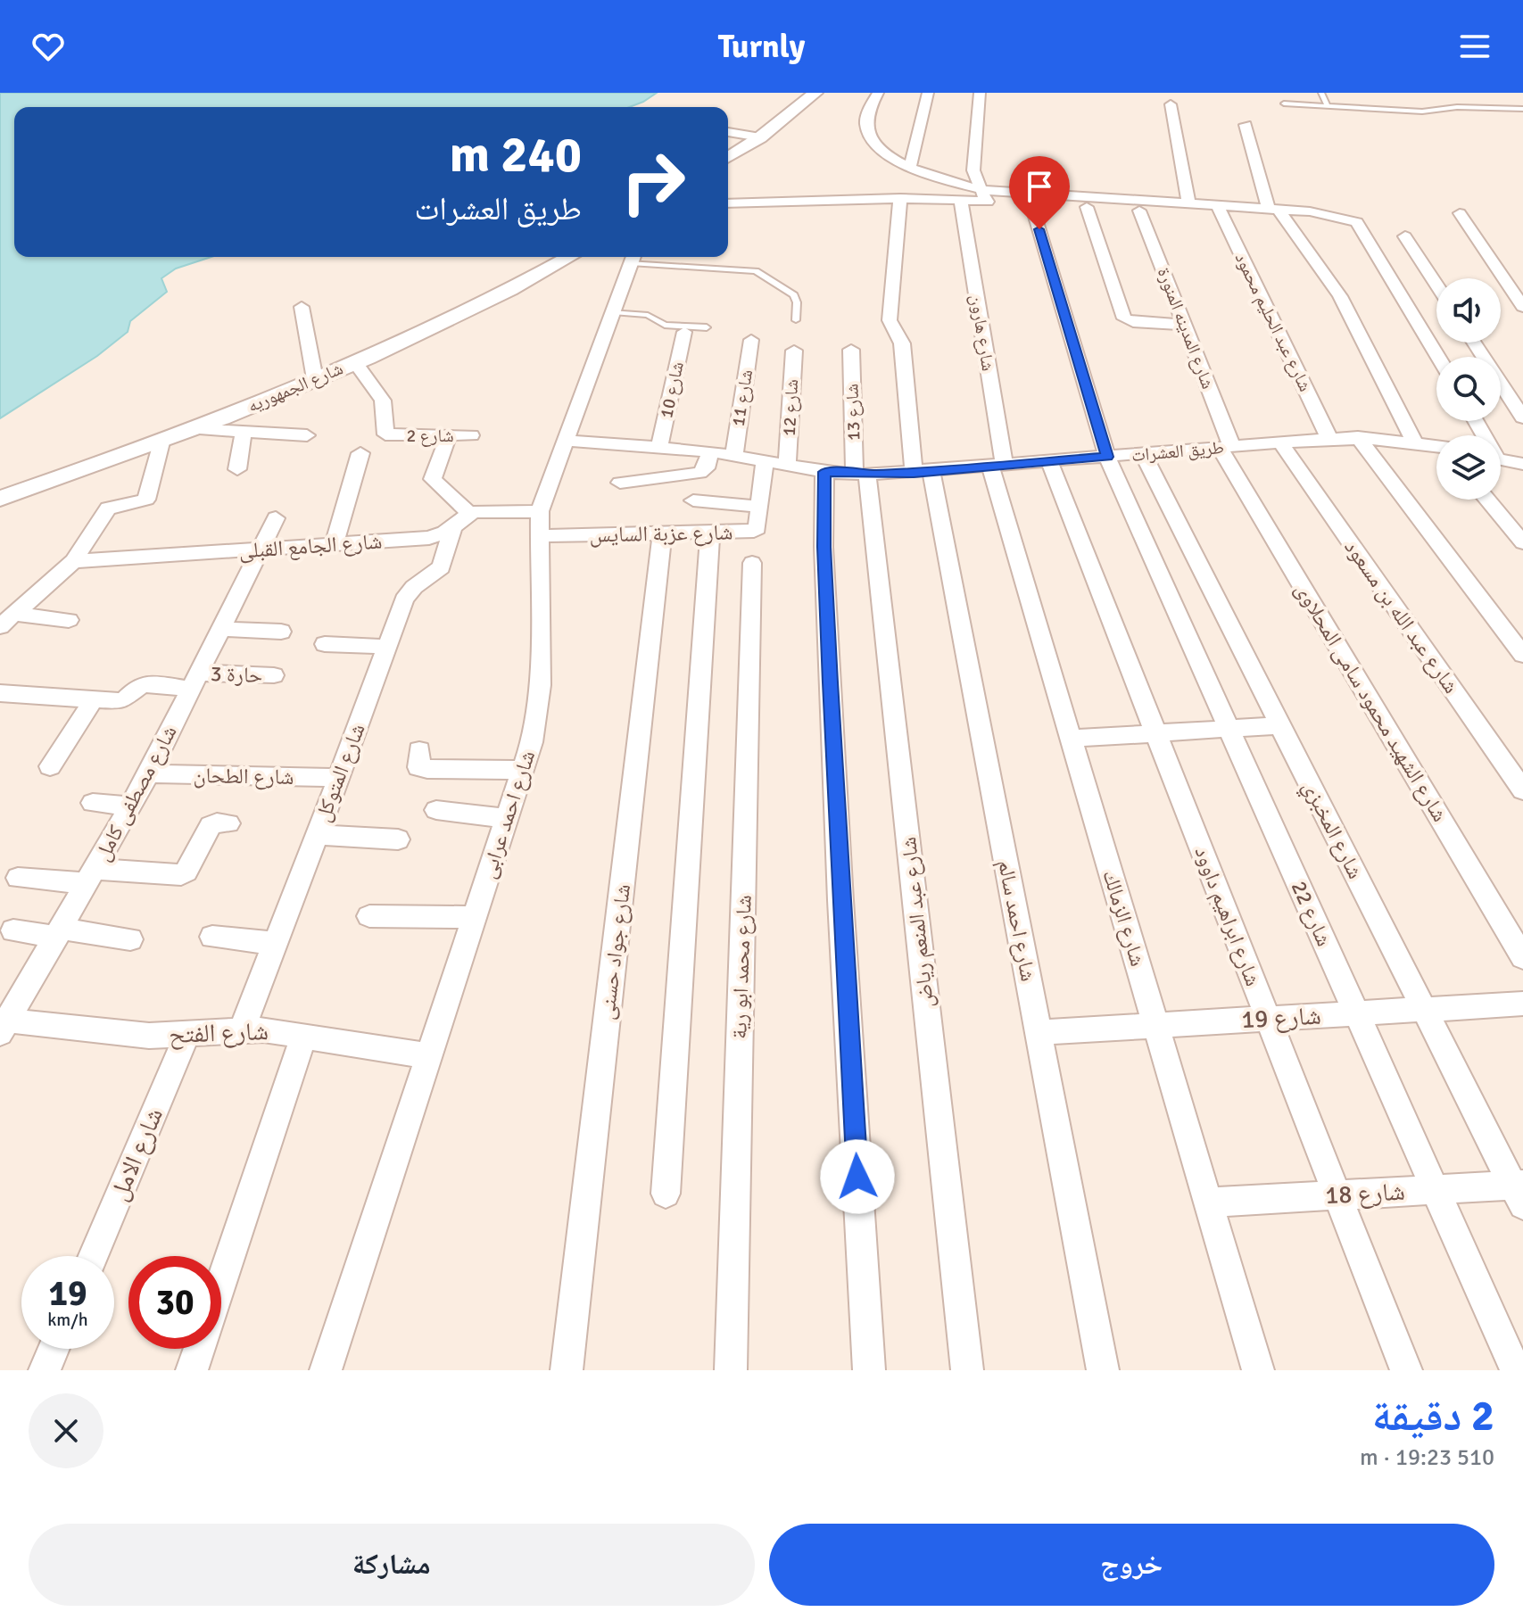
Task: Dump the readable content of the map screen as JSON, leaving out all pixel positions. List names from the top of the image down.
{
  "streets": {
    "street": [
      "شارع عبد الحليم محمود",
      "شارع المدينه المنورة",
      "شارع هارون",
      "شارع الجمهوريه",
      "شارع 10",
      "شارع 11",
      "شارع 12",
      "شارع 13",
      "شارع 2",
      "طريق العشرات",
      "شارع عزبة السايس",
      "شارع الجامع القبلى",
      "شارع عبد الله بن مسعود",
      "حارة 3",
      "شارع الشهيد محمود سامى المحلاوى",
      "شارع المتوكل",
      "شارع الطحان",
      "شارع مصطفى كامل",
      "شارع احمد عرابى",
      "شارع المخبزي",
      "شارع 22",
      "شارع ابراهيم داوود",
      "شارع الزمالك",
      "شارع احمد سالم",
      "شارع عبد المنعم رياض",
      "شارع جواد حسنى",
      "شارع محمد ابو رية",
      "شارع 19",
      "شارع الفتح",
      "شارع الامل",
      "شارع 18"
    ]
  },
  "crossings": [
    ["شارع عبد الحليم محمود", "طريق العشرات"],
    ["شارع المدينه المنورة", "طريق العشرات"],
    ["شارع المدينه المنورة", "شارع الشهيد محمود سامى المحلاوى"],
    ["شارع هارون", "طريق العشرات"],
    ["شارع هارون", "شارع الزمالك"],
    ["شارع الجمهوريه", "شارع 2"],
    ["شارع 10", "طريق العشرات"],
    ["شارع 11", "طريق العشرات"],
    ["شارع 12", "طريق العشرات"],
    ["شارع 13", "طريق العشرات"],
    ["شارع 13", "شارع عبد المنعم رياض"],
    ["طريق العشرات", "شارع عزبة السايس"],
    ["طريق العشرات", "شارع عبد الله بن مسعود"],
    ["طريق العشرات", "شارع الشهيد محمود سامى المحلاوى"],
    ["طريق العشرات", "شارع احمد عرابى"],
    ["طريق العشرات", "شارع المخبزي"],
    ["طريق العشرات", "شارع 22"],
    ["طريق العشرات", "شارع ابراهيم داوود"],
    ["طريق العشرات", "شارع الزمالك"],
    ["طريق العشرات", "شارع احمد سالم"],
    ["طريق العشرات", "شارع عبد المنعم رياض"],
    ["شارع عزبة السايس", "شارع احمد عرابى"],
    ["شارع عزبة السايس", "شارع جواد حسنى"],
    ["شارع الجامع القبلى", "شارع المتوكل"],
    ["شارع الجامع القبلى", "شارع مصطفى كامل"],
    ["شارع الجامع القبلى", "شارع احمد عرابى"],
    ["حارة 3", "شارع مصطفى كامل"],
    ["شارع المتوكل", "شارع الطحان"],
    ["شارع المتوكل", "شارع الفتح"],
    ["شارع الطحان", "شارع مصطفى كامل"],
    ["شارع مصطفى كامل", "شارع الفتح"],
    ["شارع احمد عرابى", "شارع الفتح"],
    ["شارع المخبزي", "شارع 19"],
    ["شارع المخبزي", "شارع 18"],
    ["شارع 22", "شارع 19"],
    ["شارع 22", "شارع 18"],
    ["شارع ابراهيم داوود", "شارع 19"],
    ["شارع ابراهيم داوود", "شارع 18"],
    ["شارع الزمالك", "شارع 19"],
    ["شارع الزمالك", "شارع 18"],
    ["شارع احمد سالم", "شارع 19"],
    ["شارع الفتح", "شارع الامل"]
  ],
  "page": {
    "header": "Turnly",
    "turn": ["240 m", "طريق العشرات"],
    "speed": "19 km/h",
    "limit": "30",
    "heading": ["2 دقيقة", "510 m · 19:23"],
    "buttons": ["خروج", "مشاركة"]
  }
}
